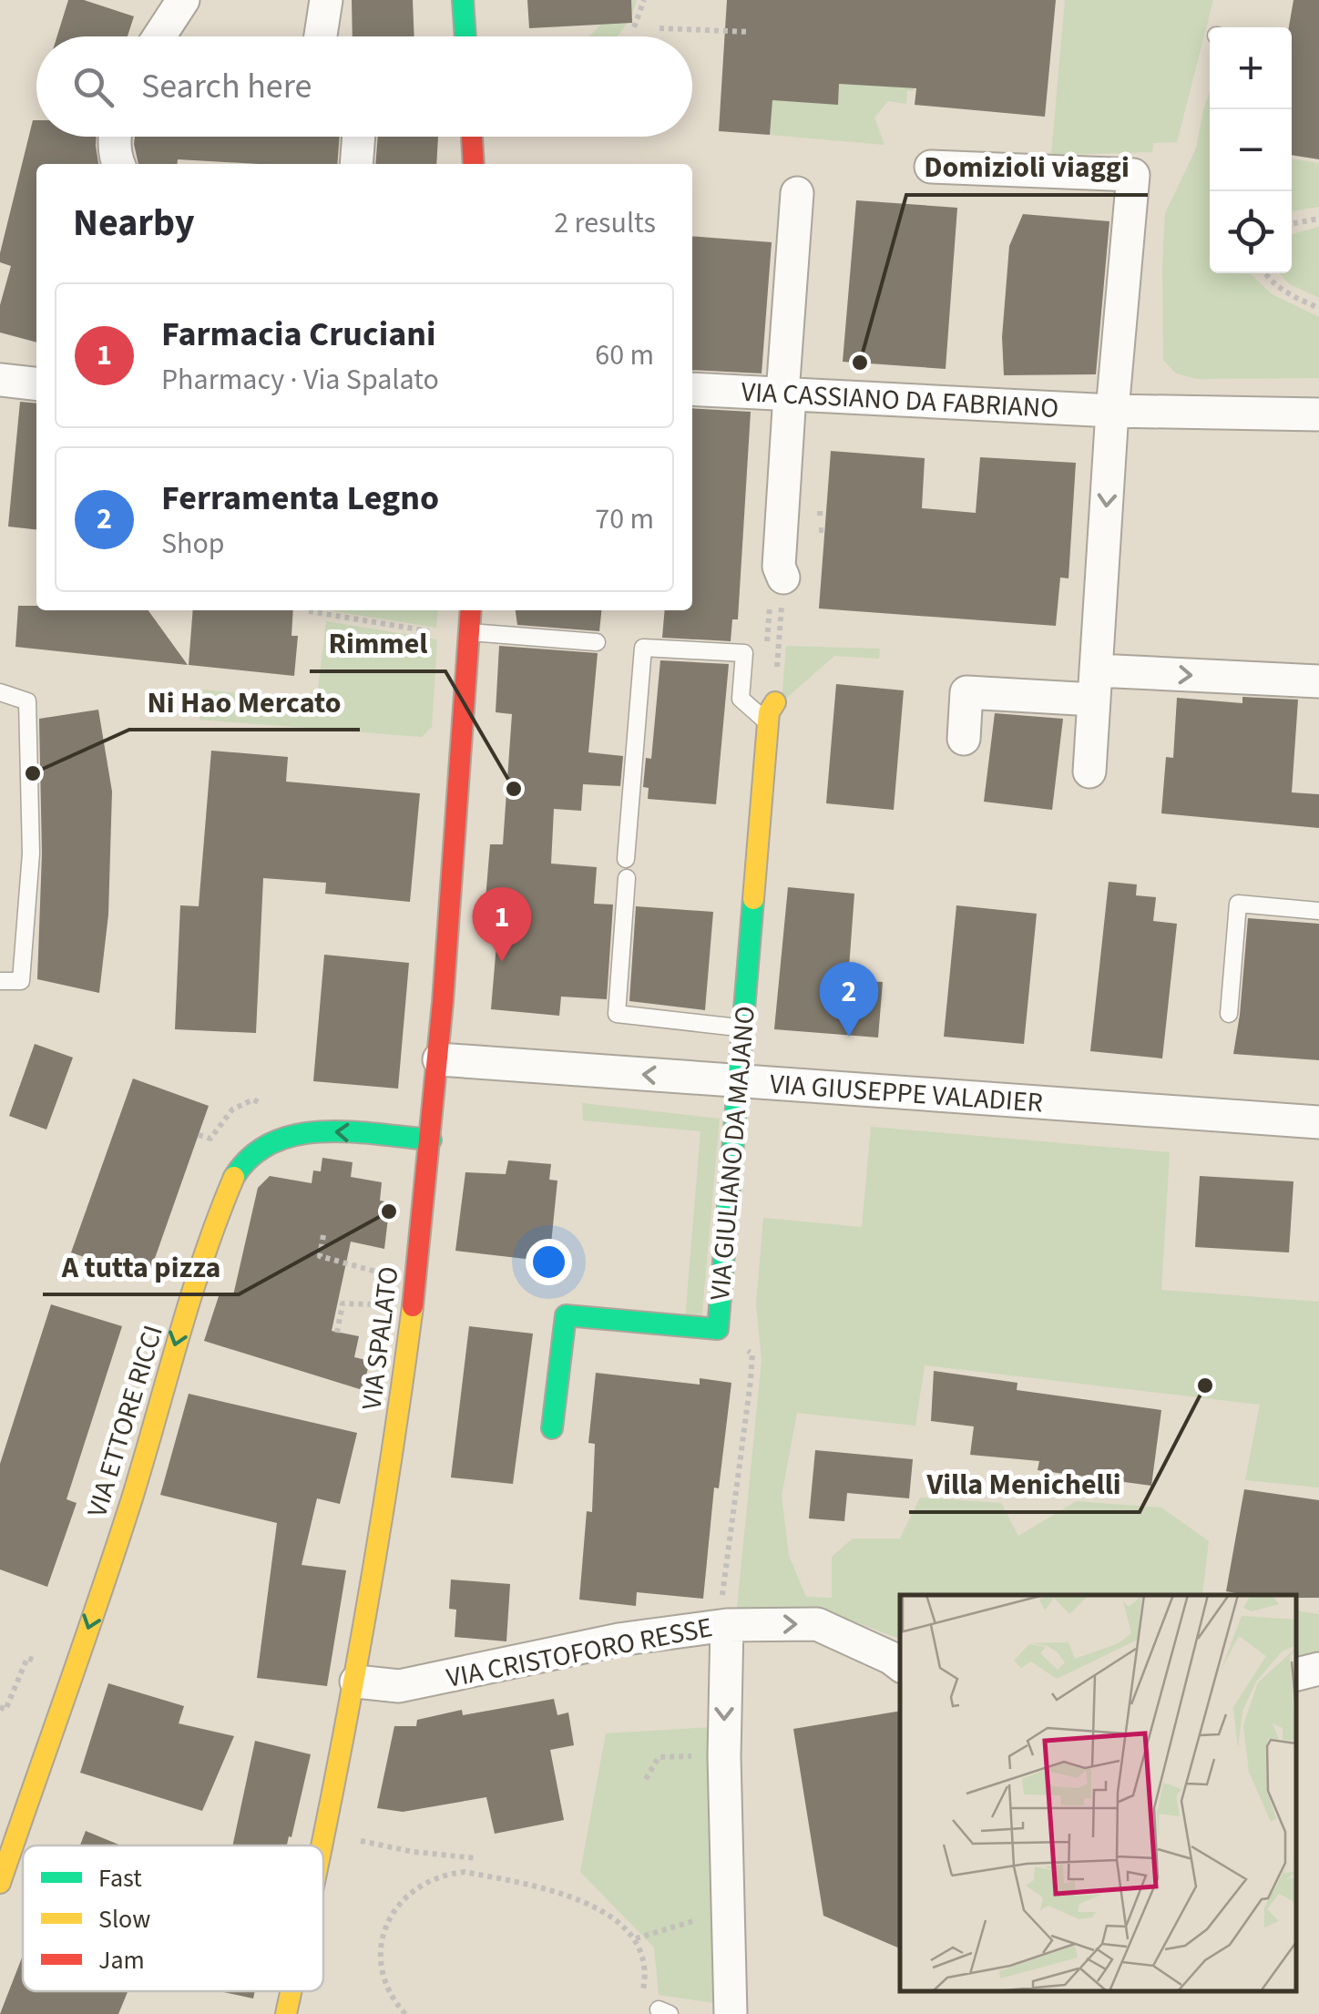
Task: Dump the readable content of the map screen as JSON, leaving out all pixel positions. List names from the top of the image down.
{
  "streets": {
    "street": [
      "VIA CASSIANO DA FABRIANO",
      "VIA GIUSEPPE VALADIER",
      "VIA GIULIANO DA MAJANO",
      "VIA SPALATO",
      "VIA ETTORE RICCI",
      "VIA CRISTOFORO RESSE"
    ]
  },
  "crossings": [
    ["VIA GIUSEPPE VALADIER", "VIA GIULIANO DA MAJANO"],
    ["VIA GIUSEPPE VALADIER", "VIA SPALATO"],
    ["VIA SPALATO", "VIA ETTORE RICCI"],
    ["VIA SPALATO", "VIA CRISTOFORO RESSE"]
  ],
  "one_way": ["VIA ETTORE RICCI"],
  "places": [
    "Domizioli viaggi",
    "Ni Hao Mercato",
    "Rimmel",
    "A tutta pizza",
    "Villa Menichelli"
  ],
  "legend": ["Fast", "Slow", "Jam"],
  "page": {
    "map_buttons": ["+", "−"],
    "search": "Search here",
    "heading": ["Nearby", "2 results"],
    "list": [
      {
        "mark": "1",
        "name": "Farmacia Cruciani",
        "note": "Pharmacy · Via Spalato",
        "value": "60 m"
      },
      {
        "mark": "2",
        "name": "Ferramenta Legno",
        "note": "Shop",
        "value": "70 m"
      }
    ],
    "pins": ["1", "2"]
  }
}
